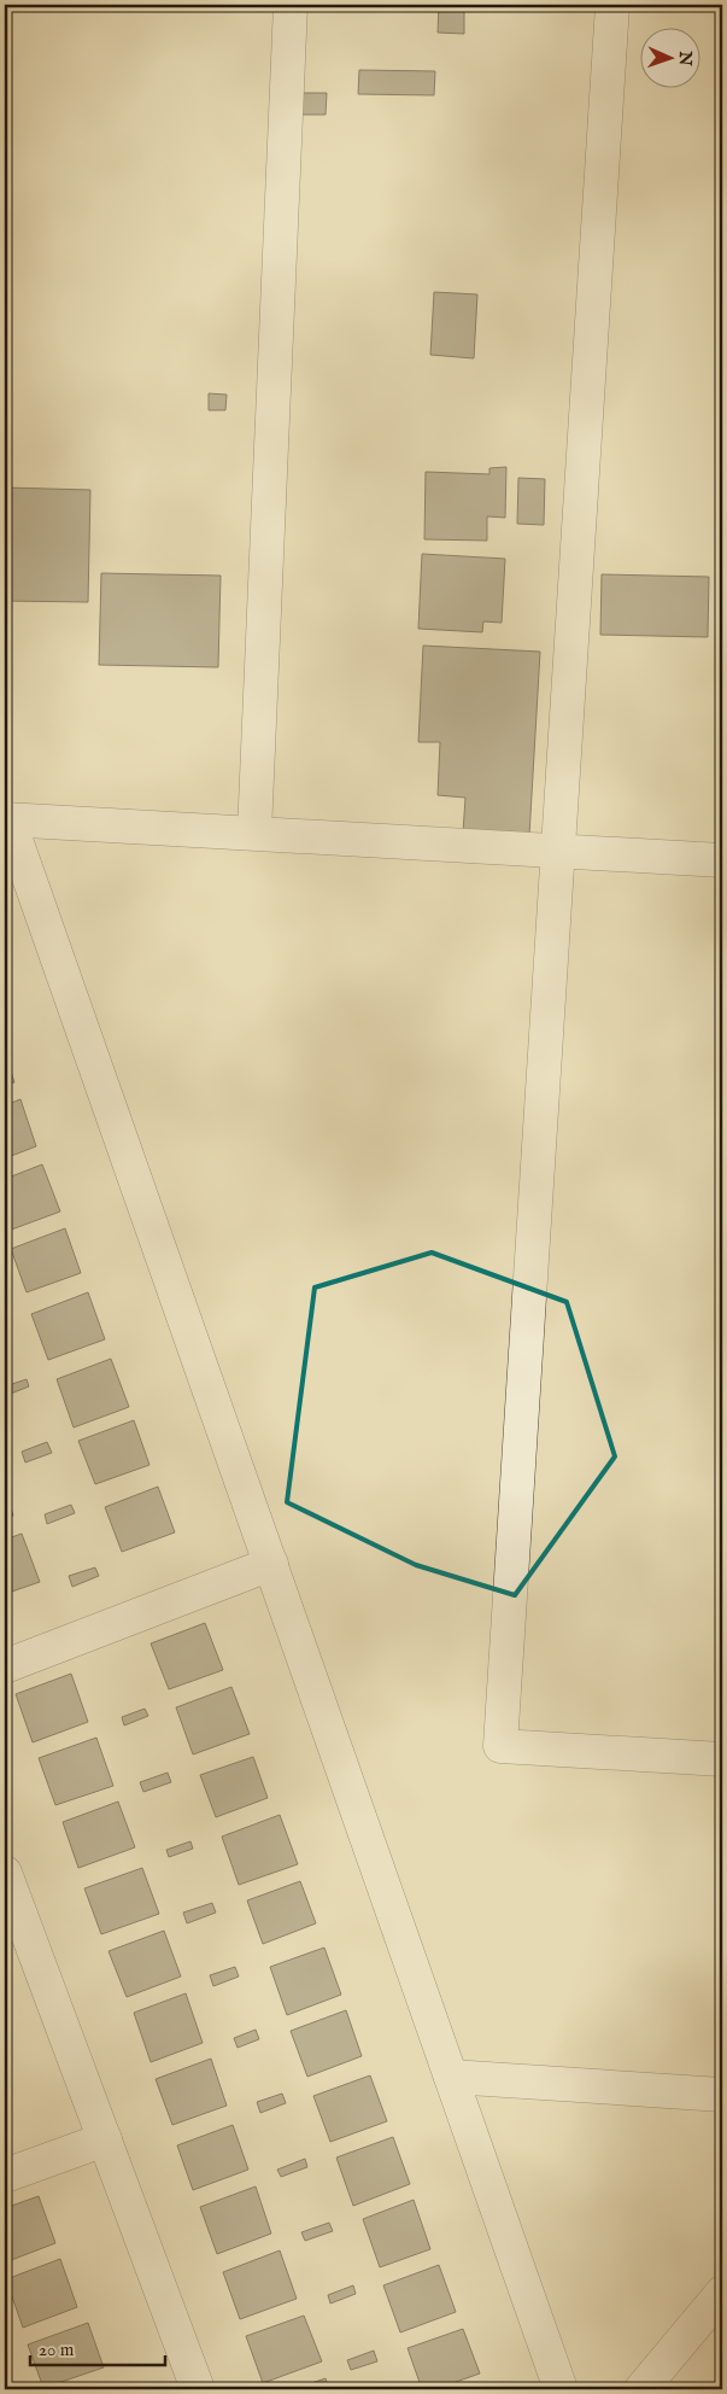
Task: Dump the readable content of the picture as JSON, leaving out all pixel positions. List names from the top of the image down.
{
  "scale_bar": "20 m",
  "north": "right"
}
